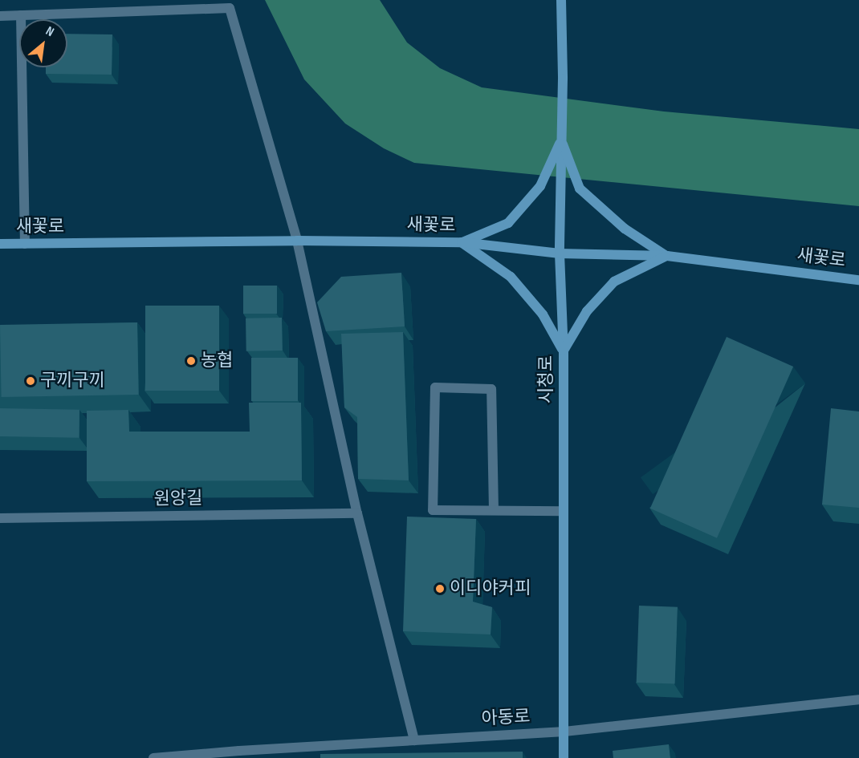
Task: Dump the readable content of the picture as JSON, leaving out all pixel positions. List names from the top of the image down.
{
  "streets": {
    "street": [
      "새꽃로",
      "시청로",
      "원앙길",
      "아동로"
    ]
  },
  "crossings": [
    ["새꽃로", "시청로"],
    ["시청로", "아동로"]
  ],
  "places": ["농협", "구끼구끼", "이디야커피"],
  "north": "top right"
}
